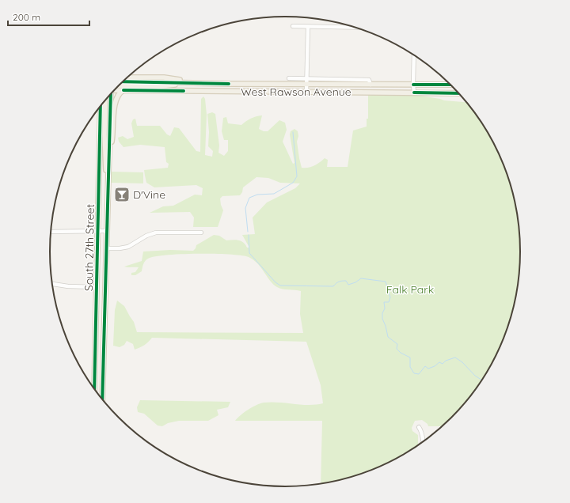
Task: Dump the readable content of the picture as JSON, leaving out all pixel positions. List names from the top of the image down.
{
  "streets": {
    "main road": ["West Rawson Avenue", "South 27th Street"]
  },
  "parks": ["Falk Park"],
  "places": {
    "bar": ["D'Vine"]
  },
  "scale_bar": "200 m"
}
